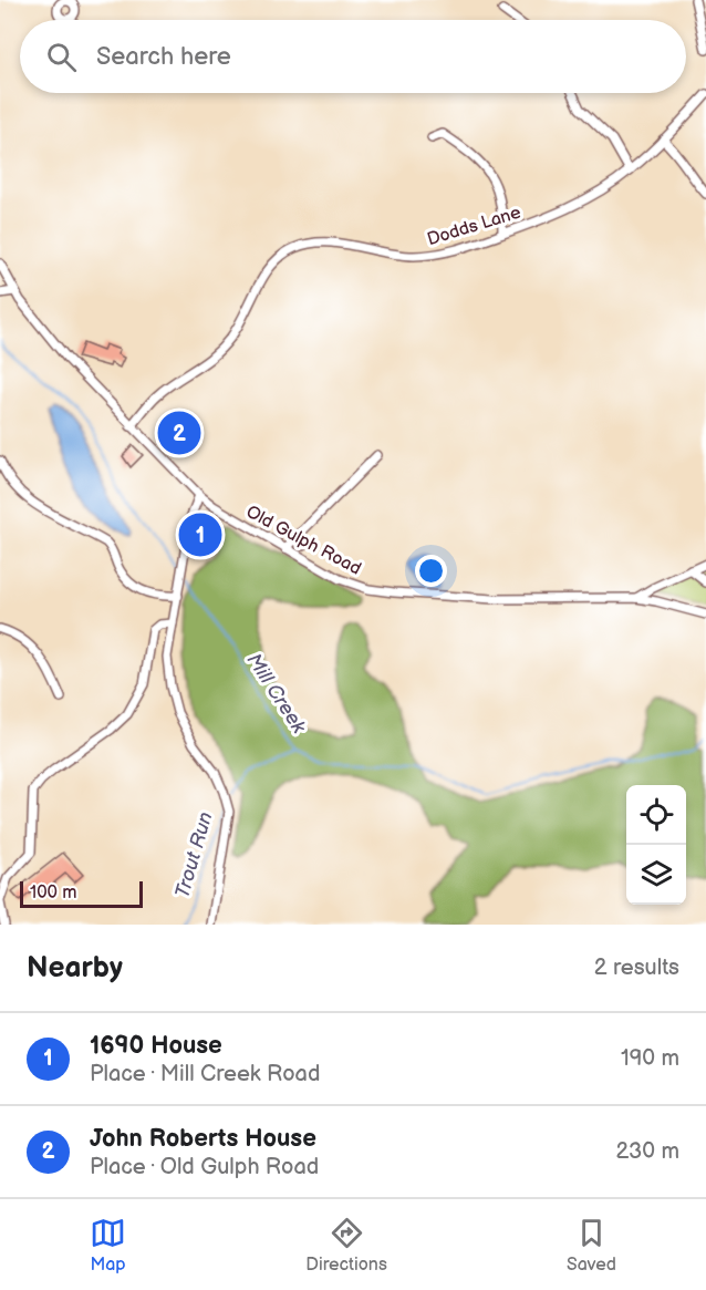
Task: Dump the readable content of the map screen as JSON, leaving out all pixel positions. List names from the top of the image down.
{
  "streets": {
    "street": ["Dodds Lane", "Old Gulph Road"]
  },
  "crossings": [
    ["Dodds Lane", "Old Gulph Road"]
  ],
  "water": ["Mill Creek", "Trout Run"],
  "scale_bar": "100 m",
  "page": {
    "search": "Search here",
    "pins": ["2", "1"],
    "scale": "100 m",
    "heading": ["Nearby", "2 results"],
    "list": [
      {
        "mark": "1",
        "name": "1690 House",
        "note": "Place · Mill Creek Road",
        "value": "190 m"
      },
      {
        "mark": "2",
        "name": "John Roberts House",
        "note": "Place · Old Gulph Road",
        "value": "230 m"
      }
    ],
    "nav": ["Map", "Directions", "Saved"]
  }
}
